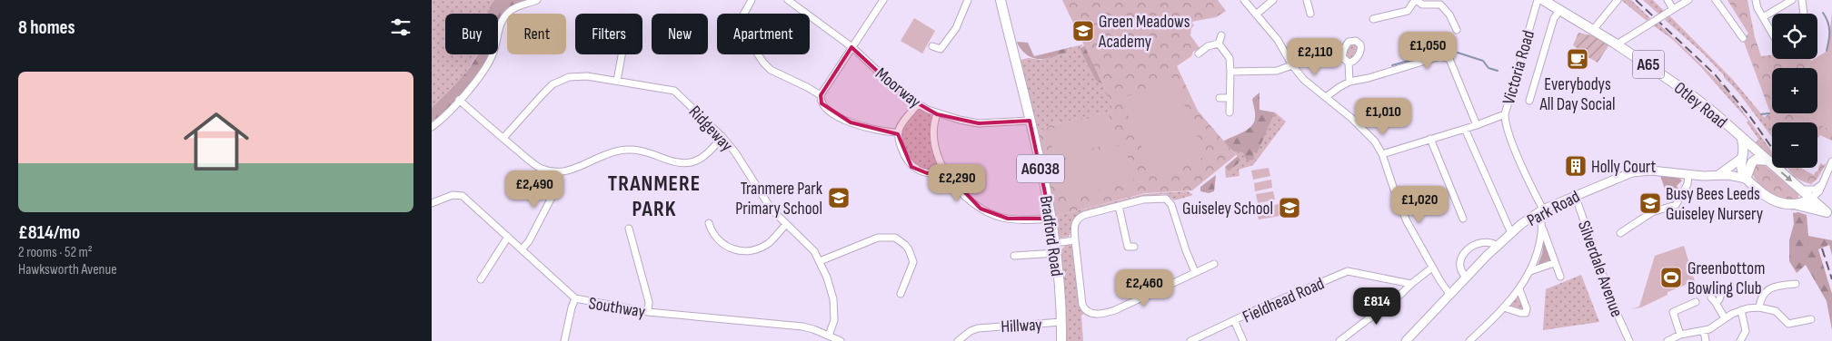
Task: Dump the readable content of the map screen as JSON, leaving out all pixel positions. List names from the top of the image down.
{
  "streets": {
    "main road": [
      "A65",
      "Otley Road",
      "A6038",
      "Park Road",
      "Bradford Road"
    ],
    "street": [
      "Victoria Road",
      "Moorway",
      "Ridgeway",
      "Silverdale Avenue",
      "Fieldhead Road",
      "Southway",
      "Hillway"
    ]
  },
  "crossings": [
    ["A65", "Otley Road"],
    ["A65", "Park Road"],
    ["Victoria Road", "Otley Road"],
    ["Victoria Road", "Park Road"],
    ["Moorway", "Bradford Road"],
    ["Otley Road", "Park Road"],
    ["Ridgeway", "Southway"],
    ["Park Road", "Silverdale Avenue"],
    ["Bradford Road", "Hillway"]
  ],
  "districts": ["TRANMERE PARK"],
  "places": {
    "school or university": [
      "Green Meadows Academy",
      "Tranmere Park Primary School",
      "Busy Bees Leeds Guiseley Nursery",
      "Guiseley School"
    ],
    "cafe": ["Everybodys All Day Social"],
    "building": ["Holly Court"],
    "sports": ["Greenbottom Bowling Club"]
  },
  "page": {
    "heading": "8 homes",
    "map_buttons": ["+", "−"],
    "chip": [
      "Buy",
      "Rent",
      "Filters",
      "New",
      "Apartment"
    ],
    "price": [
      "£1,050",
      "£2,110",
      "£1,010",
      "£2,290",
      "£2,490",
      "£1,020",
      "£2,460",
      "£814"
    ],
    "list": [
      {
        "name": "£814/mo",
        "note": "2 rooms · 52 m² · Hawksworth Avenue"
      }
    ]
  }
}
